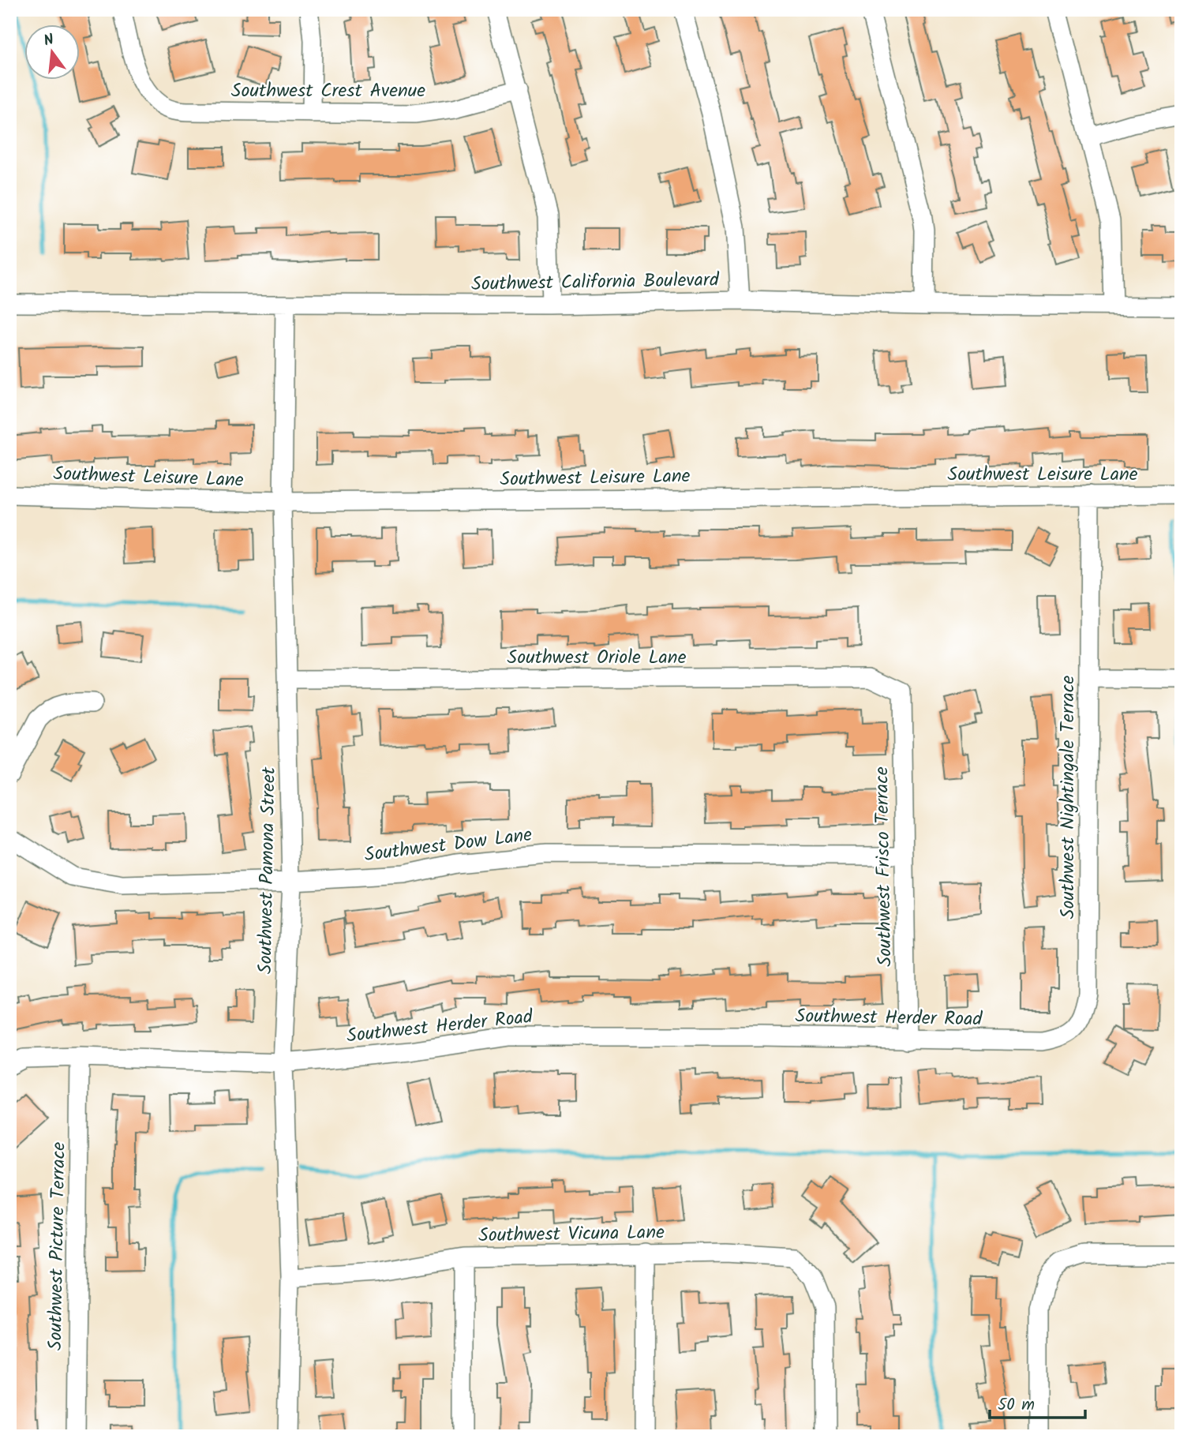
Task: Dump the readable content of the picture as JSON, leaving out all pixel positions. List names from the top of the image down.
{
  "streets": {
    "street": [
      "Southwest Crest Avenue",
      "Southwest California Boulevard",
      "Southwest Leisure Lane",
      "Southwest Oriole Lane",
      "Southwest Nightingale Terrace",
      "Southwest Dow Lane",
      "Southwest Frisco Terrace",
      "Southwest Pamona Street",
      "Southwest Herder Road",
      "Southwest Vicuna Lane",
      "Southwest Picture Terrace"
    ]
  },
  "crossings": [
    ["Southwest California Boulevard", "Southwest Pamona Street"],
    ["Southwest Leisure Lane", "Southwest Nightingale Terrace"],
    ["Southwest Leisure Lane", "Southwest Pamona Street"],
    ["Southwest Oriole Lane", "Southwest Frisco Terrace"],
    ["Southwest Oriole Lane", "Southwest Pamona Street"],
    ["Southwest Nightingale Terrace", "Southwest Herder Road"],
    ["Southwest Dow Lane", "Southwest Frisco Terrace"],
    ["Southwest Dow Lane", "Southwest Pamona Street"],
    ["Southwest Frisco Terrace", "Southwest Herder Road"],
    ["Southwest Pamona Street", "Southwest Herder Road"],
    ["Southwest Pamona Street", "Southwest Vicuna Lane"],
    ["Southwest Herder Road", "Southwest Picture Terrace"]
  ],
  "scale_bar": "50 m",
  "north": "top"
}
